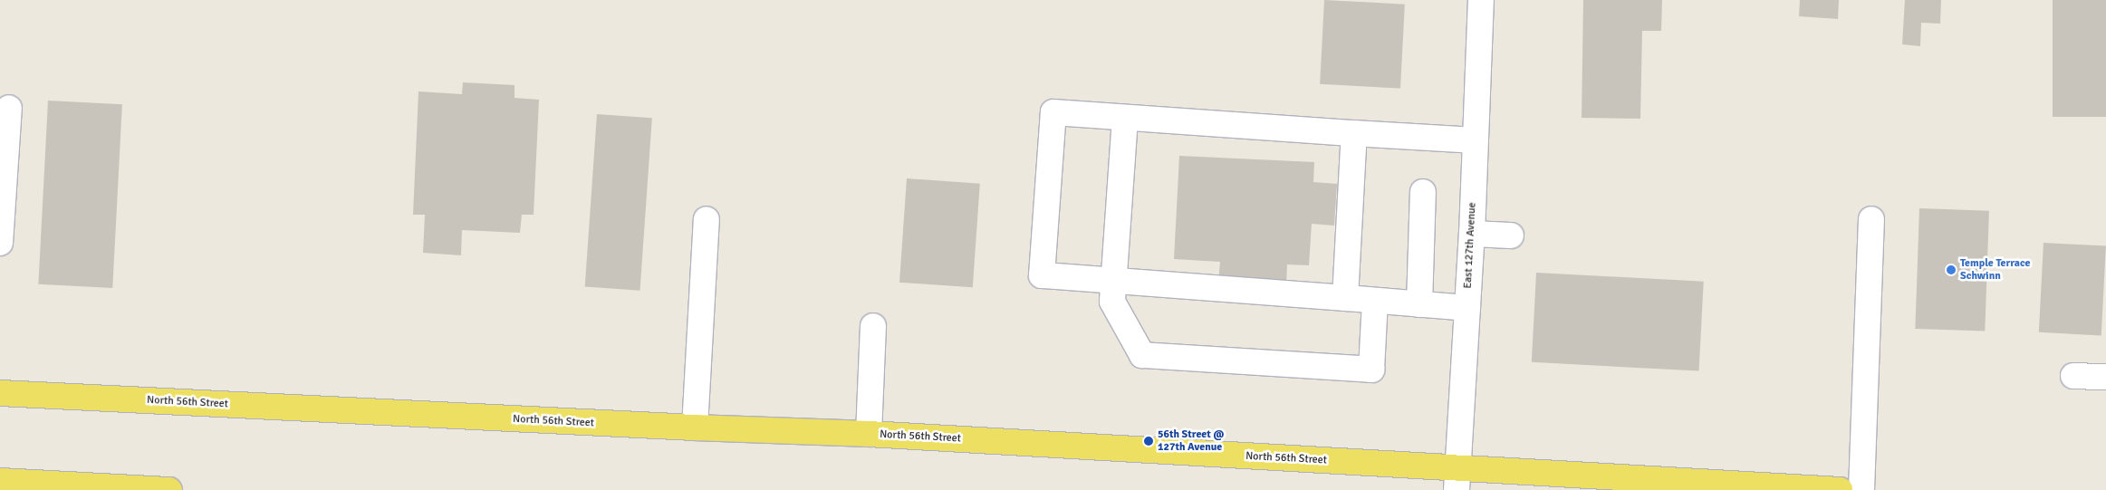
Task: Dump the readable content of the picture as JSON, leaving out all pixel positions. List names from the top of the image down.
{
  "streets": {
    "main road": ["North 56th Street"],
    "street": ["East 127th Avenue"]
  },
  "crossings": [
    ["East 127th Avenue", "North 56th Street"]
  ],
  "places": ["Temple Terrace Schwinn", "56th Street @ 127th Avenue"]
}
